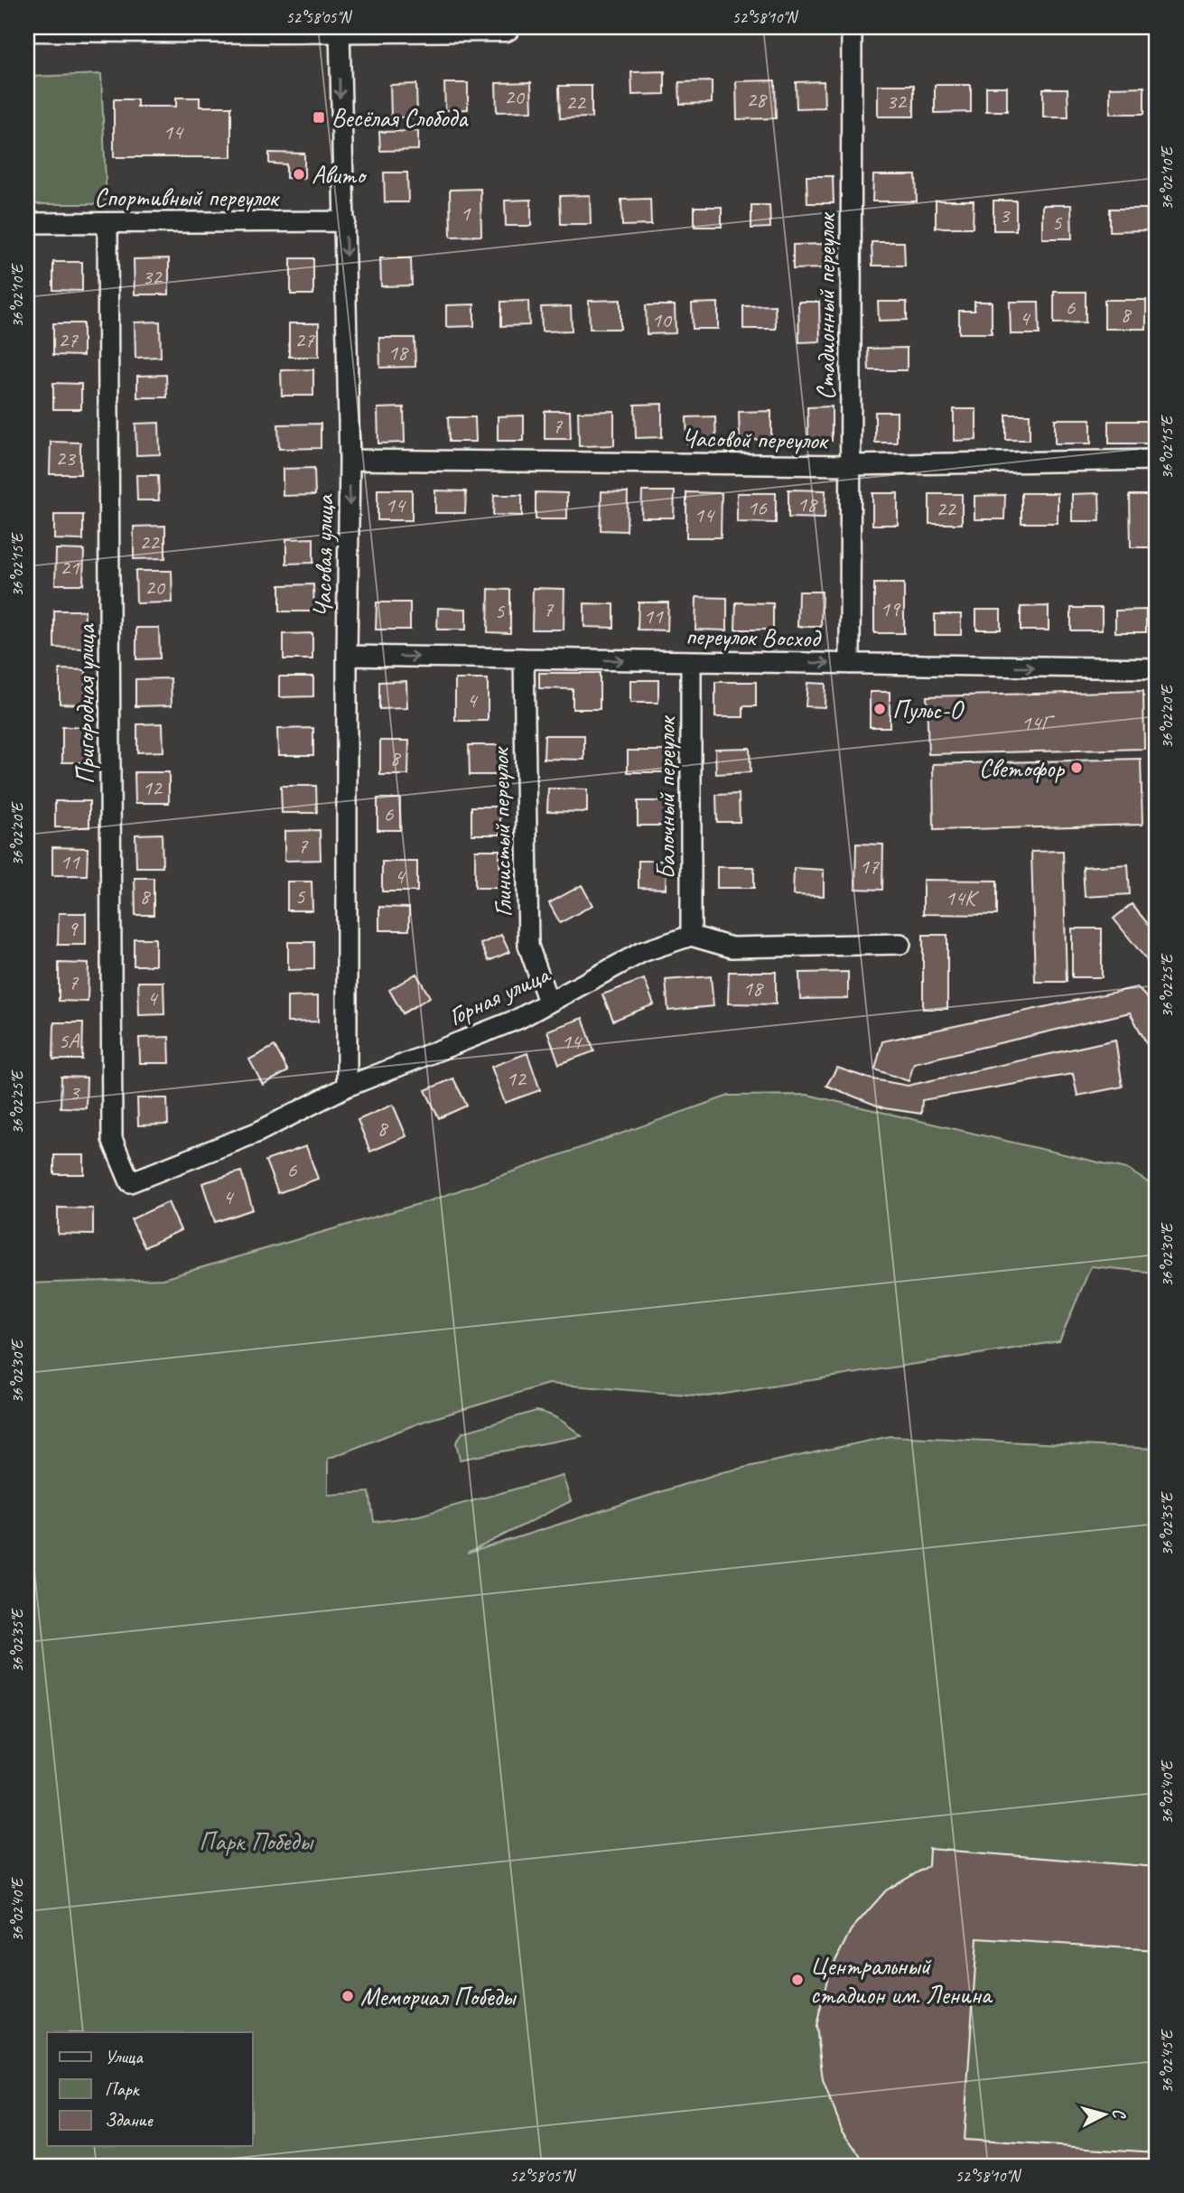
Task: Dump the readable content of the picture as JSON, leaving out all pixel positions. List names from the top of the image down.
{
  "streets": {
    "street": [
      "Спортивный переулок",
      "Стадионный переулок",
      "Часовой переулок",
      "Часовая улица",
      "переулок Восход",
      "Пригородная улица",
      "Балочный переулок",
      "Глинистый переулок",
      "Горная улица"
    ]
  },
  "crossings": [
    ["Спортивный переулок", "Часовая улица"],
    ["Спортивный переулок", "Пригородная улица"],
    ["Стадионный переулок", "Часовой переулок"],
    ["Стадионный переулок", "переулок Восход"],
    ["Часовой переулок", "Часовая улица"],
    ["Часовая улица", "переулок Восход"],
    ["Часовая улица", "Горная улица"],
    ["переулок Восход", "Балочный переулок"],
    ["переулок Восход", "Глинистый переулок"],
    ["Пригородная улица", "Горная улица"],
    ["Балочный переулок", "Горная улица"],
    ["Глинистый переулок", "Горная улица"]
  ],
  "one_way": ["Часовая улица", "переулок Восход"],
  "parks": ["Парк Победы"],
  "places": {
    "transit": ["Весёлая Слобода"],
    "other": [
      "Авито",
      "Пульс-О",
      "Светофор",
      "Центральный стадион им. Ленина",
      "Мемориал Победы"
    ]
  },
  "house_numbers": [
    "20",
    "28",
    "32",
    "22",
    "14",
    "1",
    "3",
    "5",
    "32",
    "6",
    "8",
    "4",
    "10",
    "27",
    "27",
    "18",
    "7",
    "23",
    "18",
    "14",
    "16",
    "22",
    "14",
    "22",
    "21",
    "20",
    "7",
    "19",
    "5",
    "11",
    "4",
    "14Г",
    "8",
    "12",
    "6",
    "7",
    "11",
    "17",
    "4",
    "8",
    "5",
    "14К",
    "9",
    "7",
    "18",
    "4",
    "5А",
    "14",
    "12",
    "3",
    "8",
    "6",
    "4"
  ],
  "legend": ["Улица", "Парк", "Здание"],
  "north": "right",
  "coordinates": [
    "52°58'05\"N",
    "52°58'10\"N",
    "36°02'10\"E",
    "36°02'15\"E",
    "36°02'20\"E",
    "36°02'25\"E",
    "36°02'30\"E",
    "36°02'35\"E",
    "36°02'40\"E",
    "36°02'45\"E"
  ]
}
